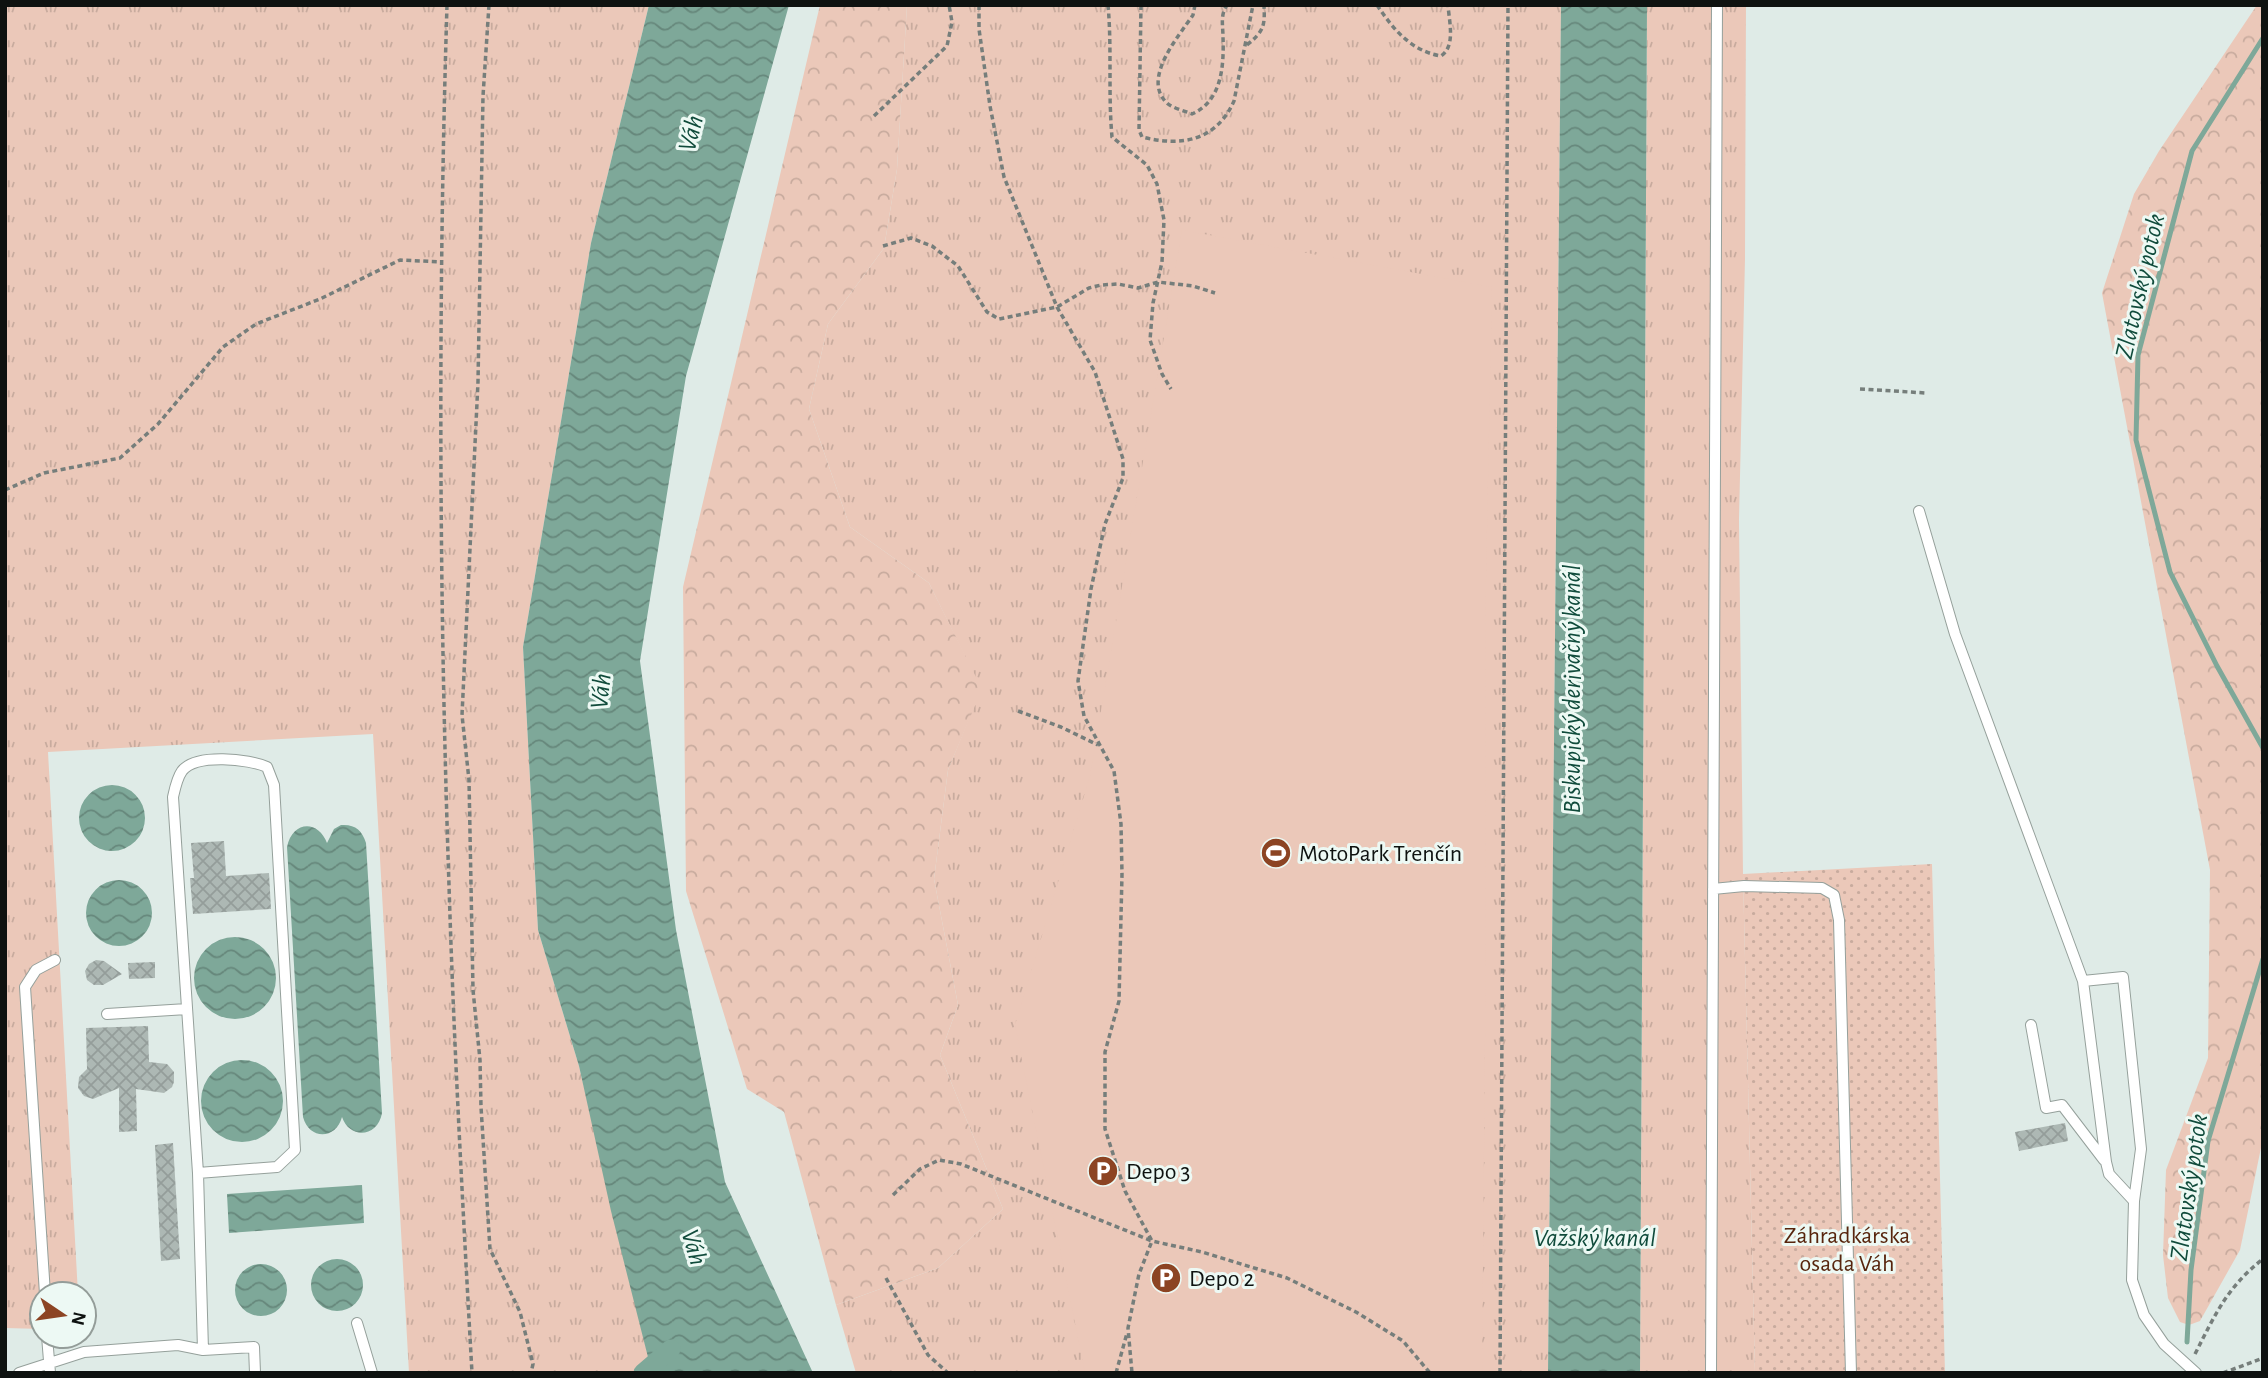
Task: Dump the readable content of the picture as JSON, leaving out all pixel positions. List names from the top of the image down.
{
  "water": [
    "Váh",
    "Zlatovský potok",
    "Biskupický derivačný kanál",
    "Važský kanál"
  ],
  "parks": ["Záhradkárska osada Váh"],
  "places": {
    "sports": ["MotoPark Trenčín"],
    "parking": ["Depo 3", "Depo 2"]
  },
  "north": "right"
}
